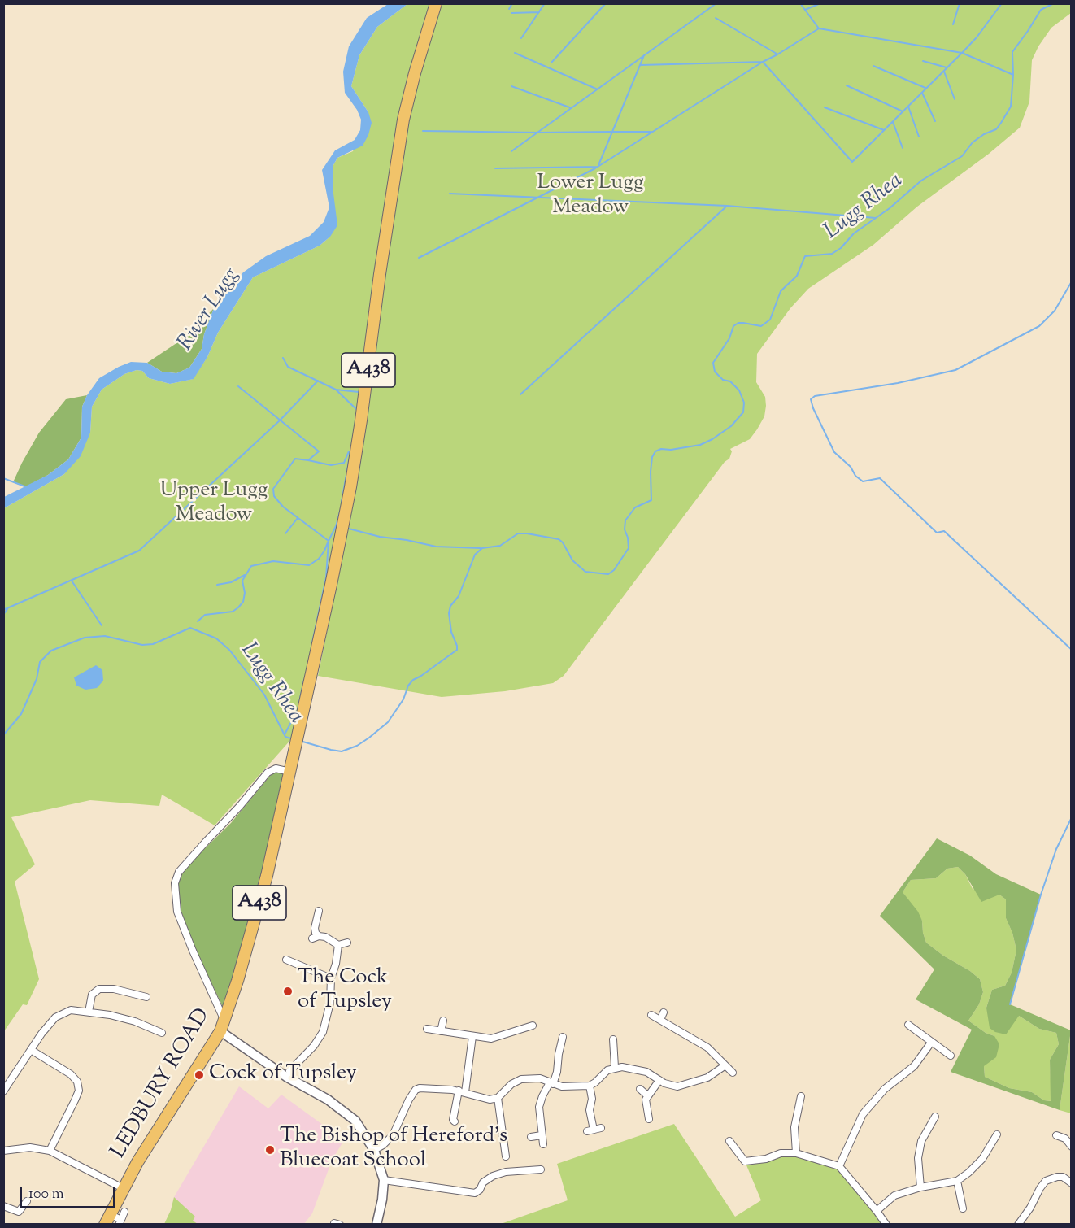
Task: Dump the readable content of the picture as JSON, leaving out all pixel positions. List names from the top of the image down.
{
  "streets": {
    "highway": ["A438", "LEDBURY ROAD"]
  },
  "crossings": [
    ["A438", "LEDBURY ROAD"]
  ],
  "water": ["Lugg Rhea", "River Lugg"],
  "parks": ["Lower Lugg Meadow", "Upper Lugg Meadow"],
  "places": ["The Cock of Tupsley", "Cock of Tupsley", "The Bishop of Hereford's Bluecoat School"],
  "scale_bar": "100 m"
}
